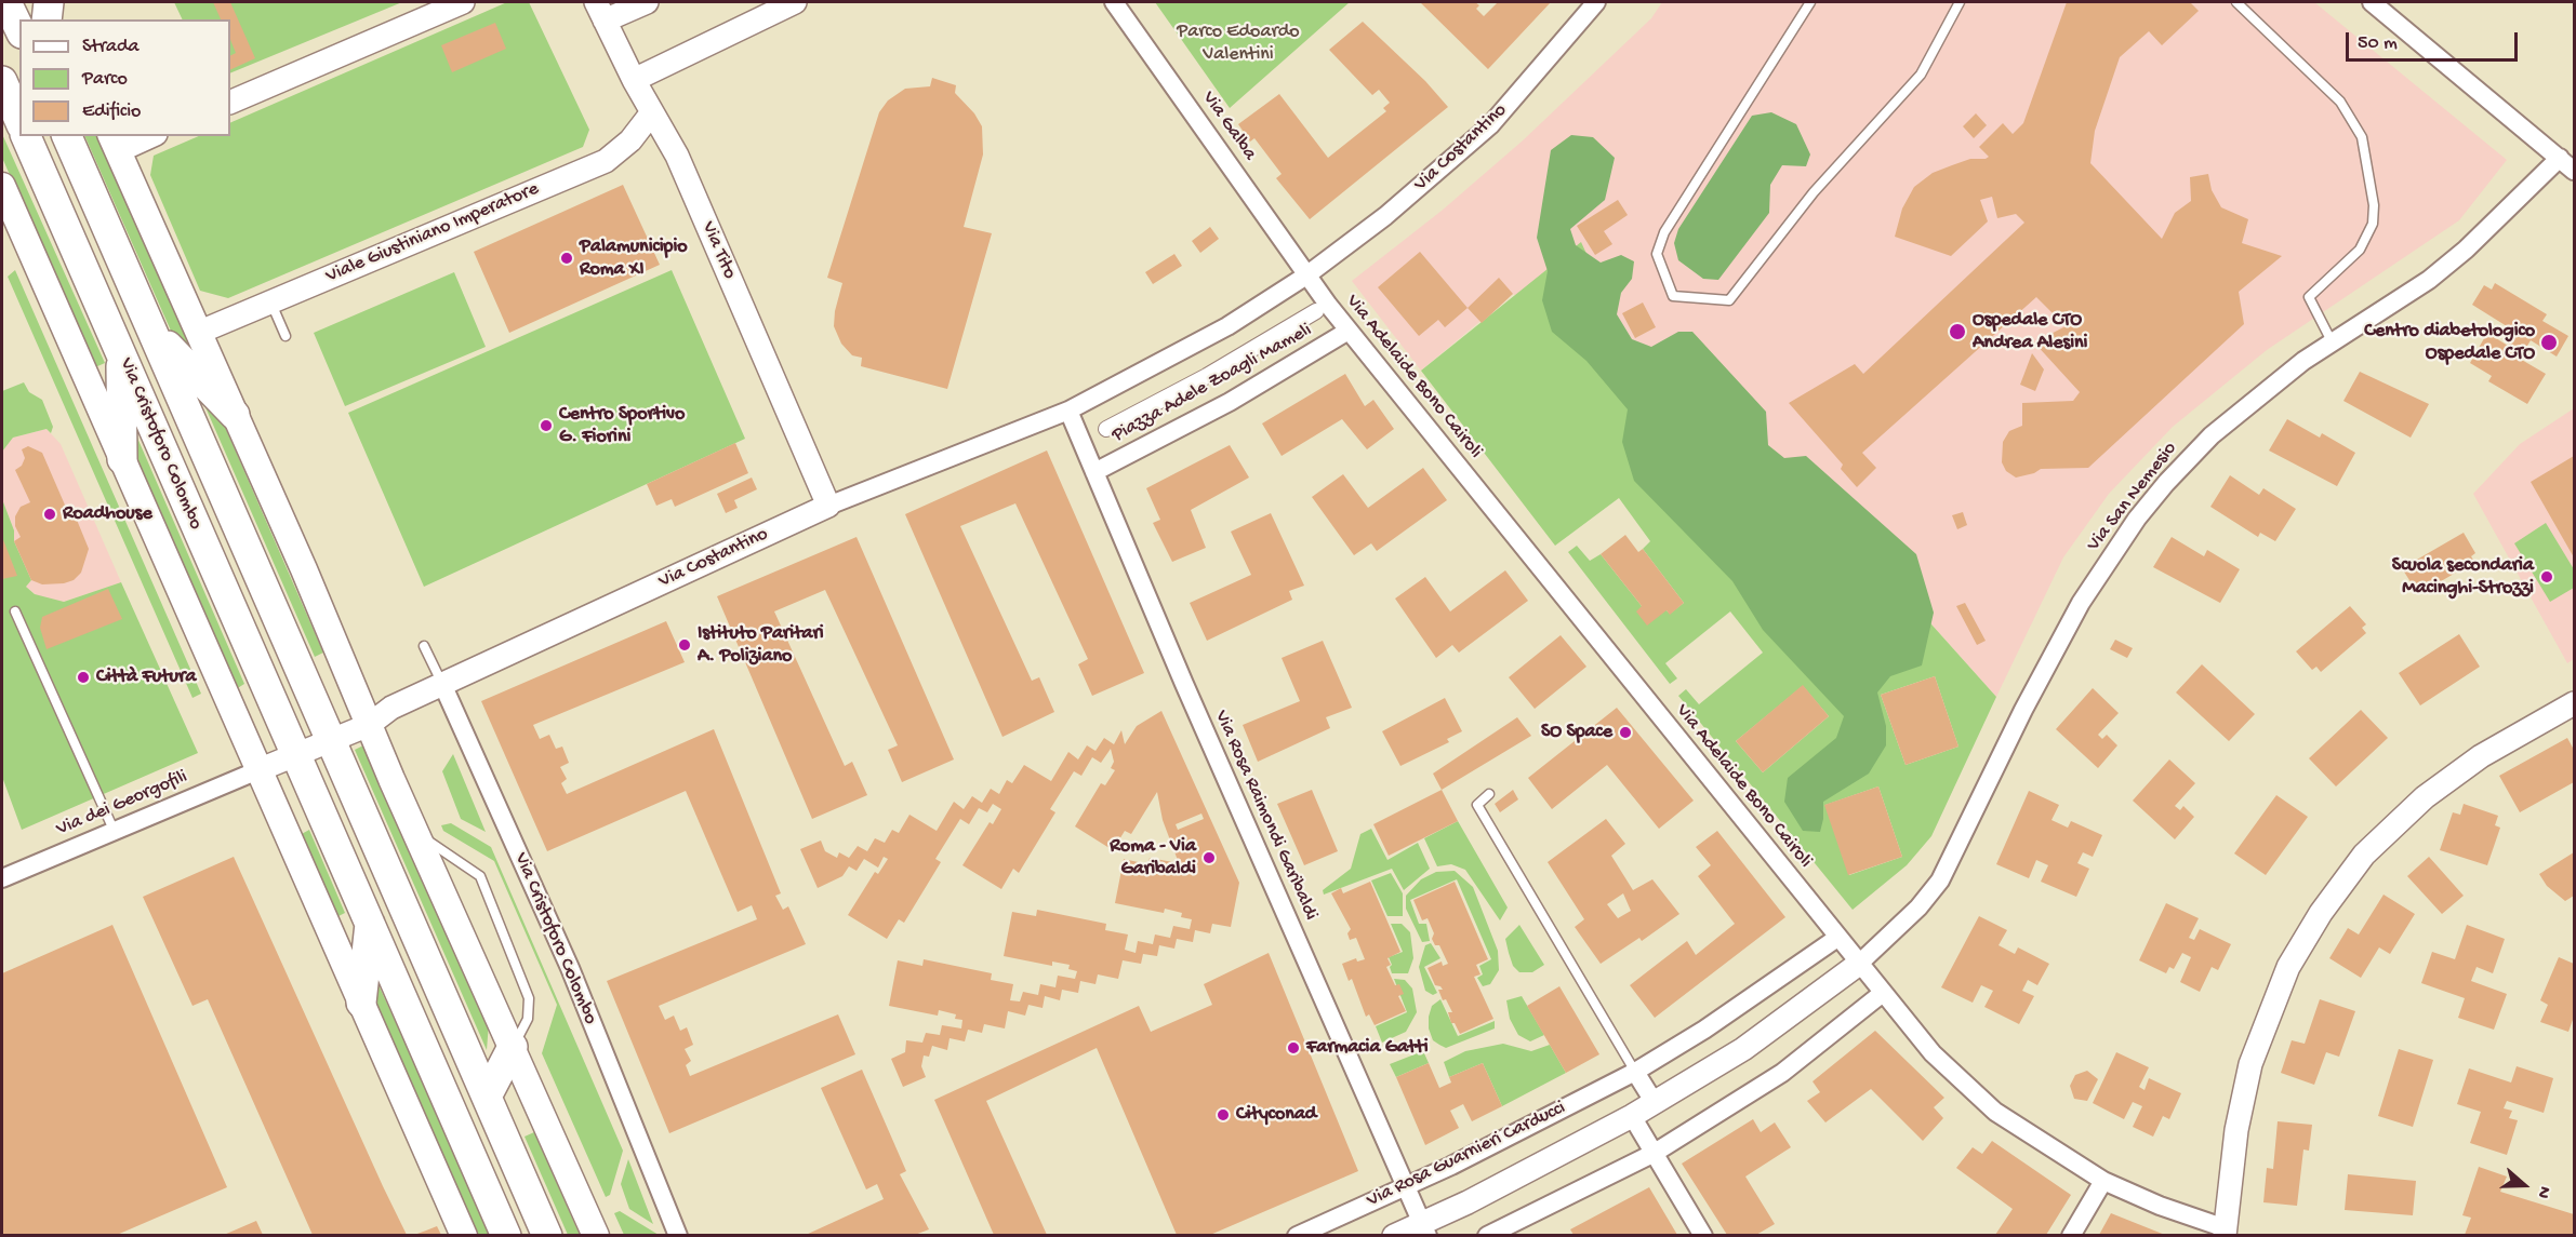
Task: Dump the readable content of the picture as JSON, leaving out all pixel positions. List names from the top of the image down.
{
  "streets": {
    "main road": ["Via Cristoforo Colombo"],
    "street": [
      "Via Galba",
      "Via Costantino",
      "Viale Giustiniano Imperatore",
      "Via Tito",
      "Via Adelaide Bono Cairoli",
      "Piazza Adele Zoagli Mameli",
      "Via San Nemesio",
      "Via dei Georgofili",
      "Via Rosa Raimondi Garibaldi",
      "Via Rosa Guarnieri Carducci"
    ]
  },
  "crossings": [
    ["Via Galba", "Via Costantino"],
    ["Via Galba", "Via Adelaide Bono Cairoli"],
    ["Via Costantino", "Via Tito"],
    ["Via Costantino", "Via Adelaide Bono Cairoli"],
    ["Via Costantino", "Via Cristoforo Colombo"],
    ["Via Costantino", "Via Rosa Raimondi Garibaldi"],
    ["Viale Giustiniano Imperatore", "Via Tito"],
    ["Via Adelaide Bono Cairoli", "Piazza Adele Zoagli Mameli"],
    ["Via Adelaide Bono Cairoli", "Via San Nemesio"],
    ["Via Adelaide Bono Cairoli", "Via Rosa Guarnieri Carducci"],
    ["Piazza Adele Zoagli Mameli", "Via Rosa Raimondi Garibaldi"],
    ["Via Cristoforo Colombo", "Via dei Georgofili"],
    ["Via San Nemesio", "Via Rosa Guarnieri Carducci"],
    ["Via Rosa Raimondi Garibaldi", "Via Rosa Guarnieri Carducci"]
  ],
  "parks": ["Parco Edoardo Valentini"],
  "places": [
    "Palamunicipio Roma XI",
    "Ospedale CTO Andrea Alesini",
    "Centro diabetologico Ospedale CTO",
    "Centro Sportivo G. Fiorini",
    "Roadhouse",
    "Scuola secondaria Macinghi-Strozzi",
    "Istituto Paritari A. Poliziano",
    "Città Futura",
    "SO Space",
    "Roma - Via Garibaldi",
    "Farmacia Gatti",
    "Cityconad"
  ],
  "legend": ["Strada", "Parco", "Edificio"],
  "scale_bar": "50 m",
  "north": "right"
}
